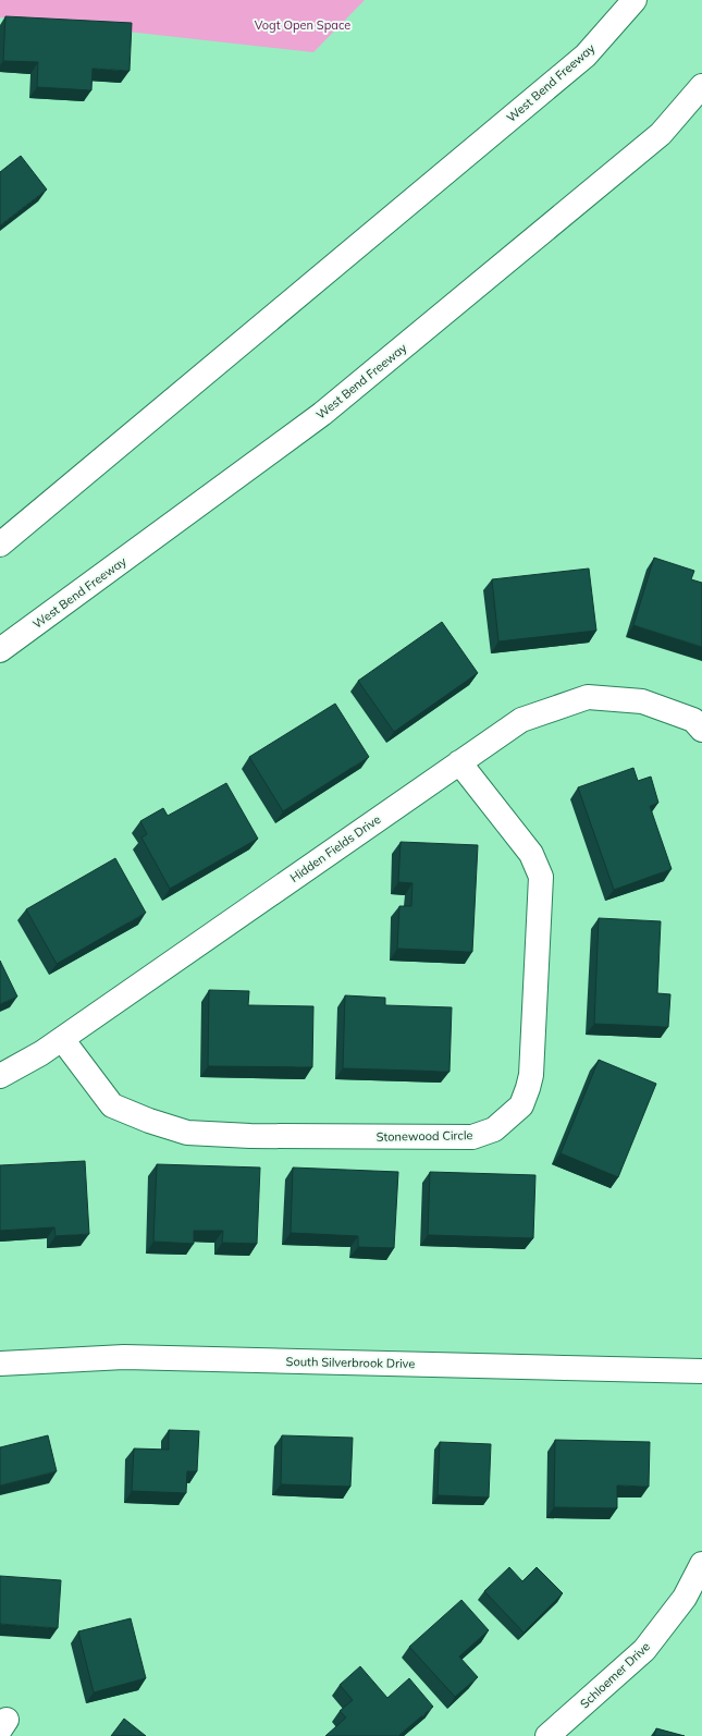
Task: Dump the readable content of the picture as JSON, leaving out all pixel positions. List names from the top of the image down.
{
  "streets": {
    "main road": [
      "West Bend Freeway",
      "Hidden Fields Drive",
      "Stonewood Circle",
      "South Silverbrook Drive",
      "Schloemer Drive"
    ]
  },
  "crossings": [
    ["Hidden Fields Drive", "Stonewood Circle"]
  ],
  "parks": ["Vogt Open Space"]
}
